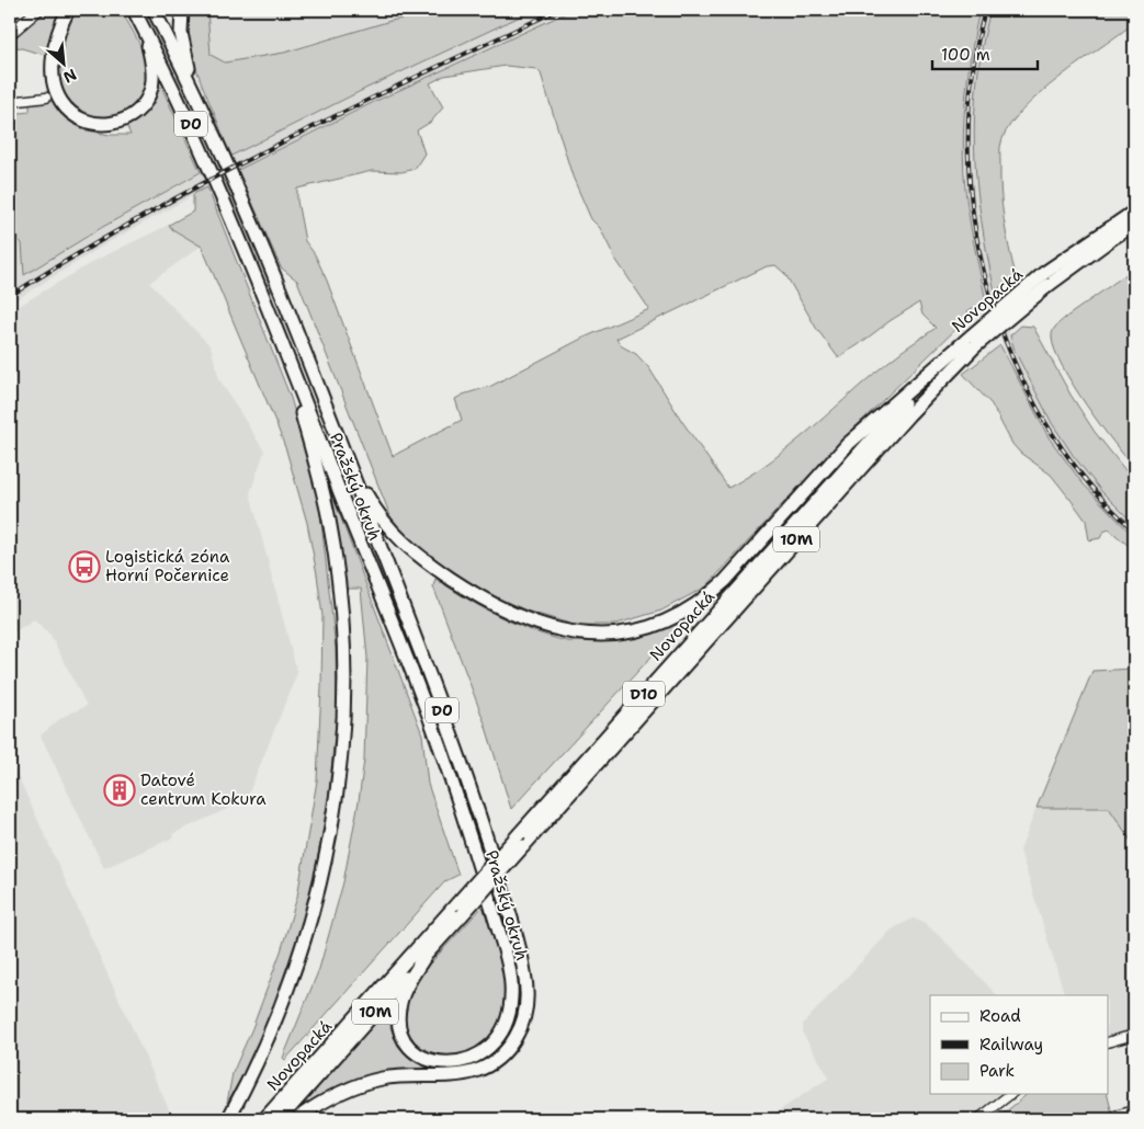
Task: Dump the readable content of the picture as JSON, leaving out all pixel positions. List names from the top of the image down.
{
  "streets": {
    "highway": [
      "D0",
      "Novopacká",
      "Pražský okruh",
      "10M",
      "D10"
    ]
  },
  "crossings": [
    ["Novopacká", "Pražský okruh"]
  ],
  "places": {
    "bus stop": ["Logistická zóna Horní Počernice"],
    "building": ["Datové centrum Kokura"]
  },
  "legend": ["Road", "Railway", "Park"],
  "scale_bar": "100 m",
  "north": "bottom right"
}
